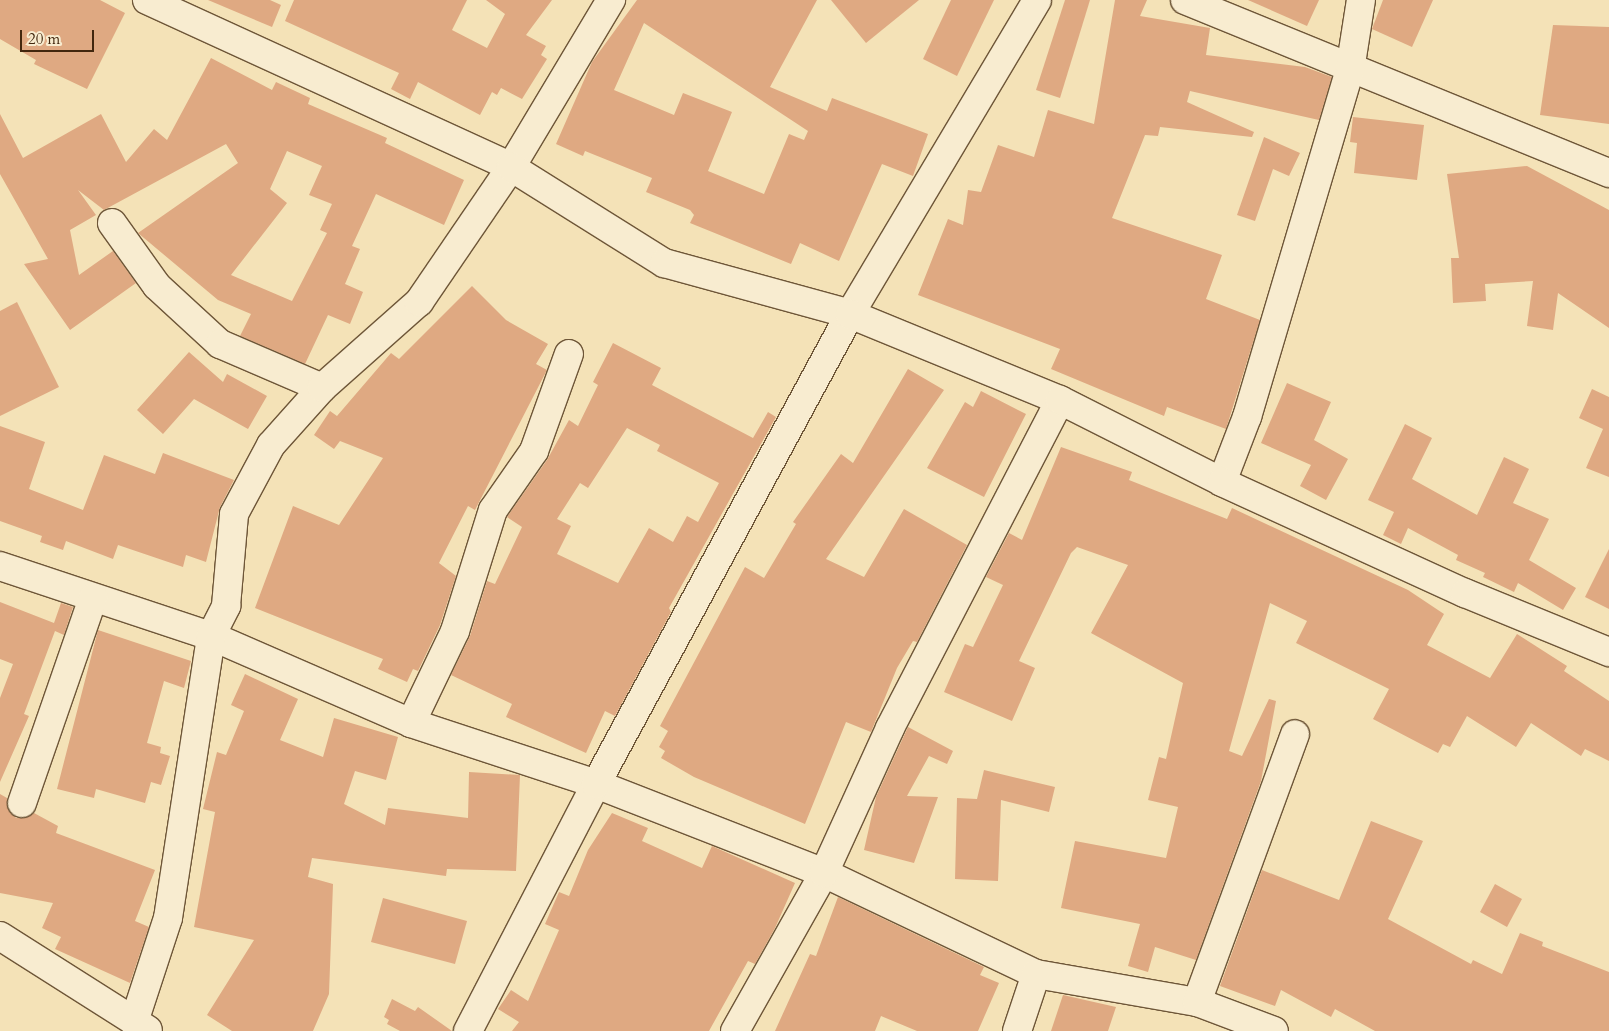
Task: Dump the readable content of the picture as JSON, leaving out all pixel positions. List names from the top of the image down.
{
  "scale_bar": "20 m"
}
